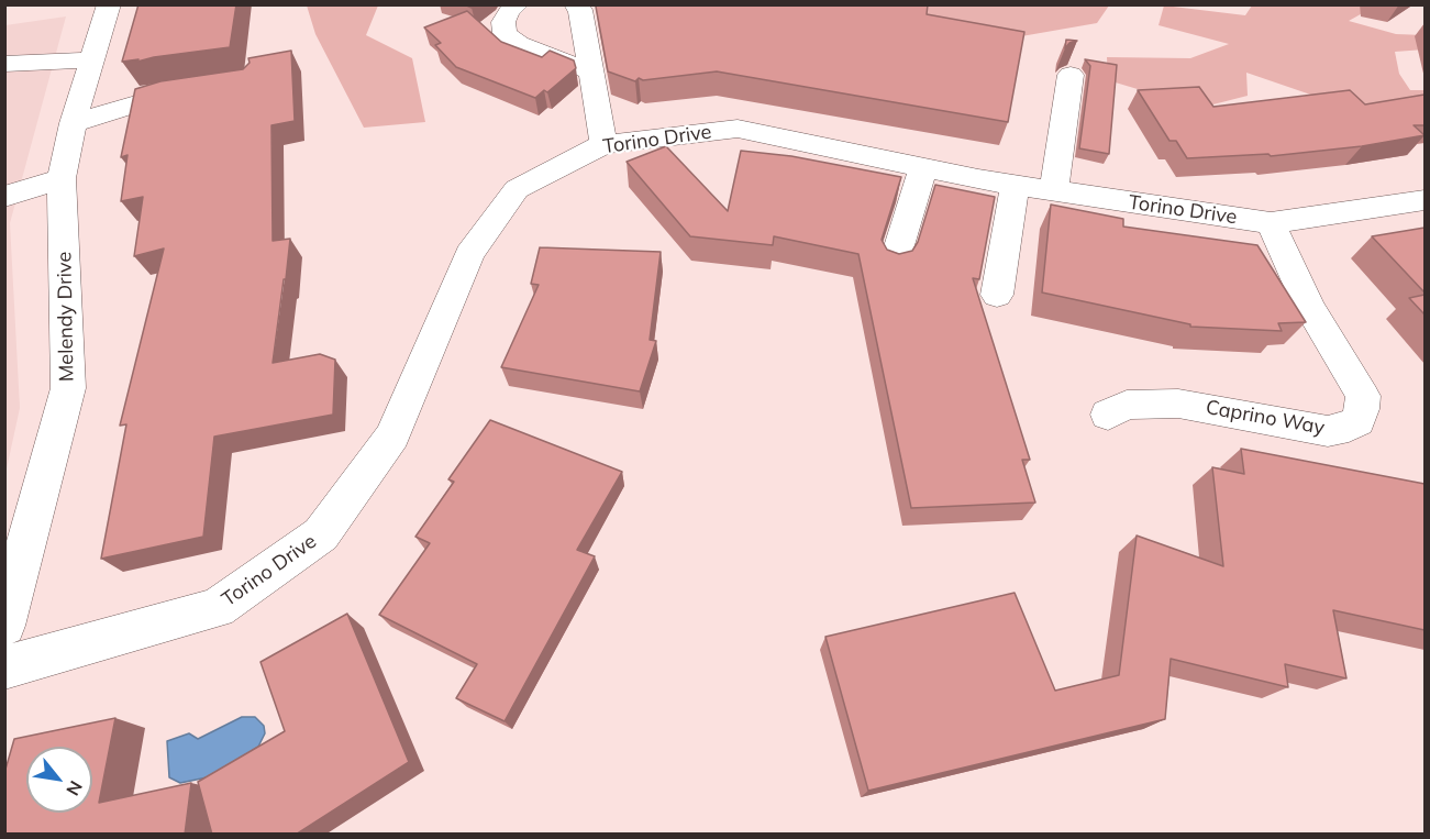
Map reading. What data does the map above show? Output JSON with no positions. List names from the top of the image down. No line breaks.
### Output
{"streets":{"street":["Torino Drive","Melendy Drive","Caprino Way"]},"crossings":[["Torino Drive","Caprino Way"]],"north":"bottom right"}
